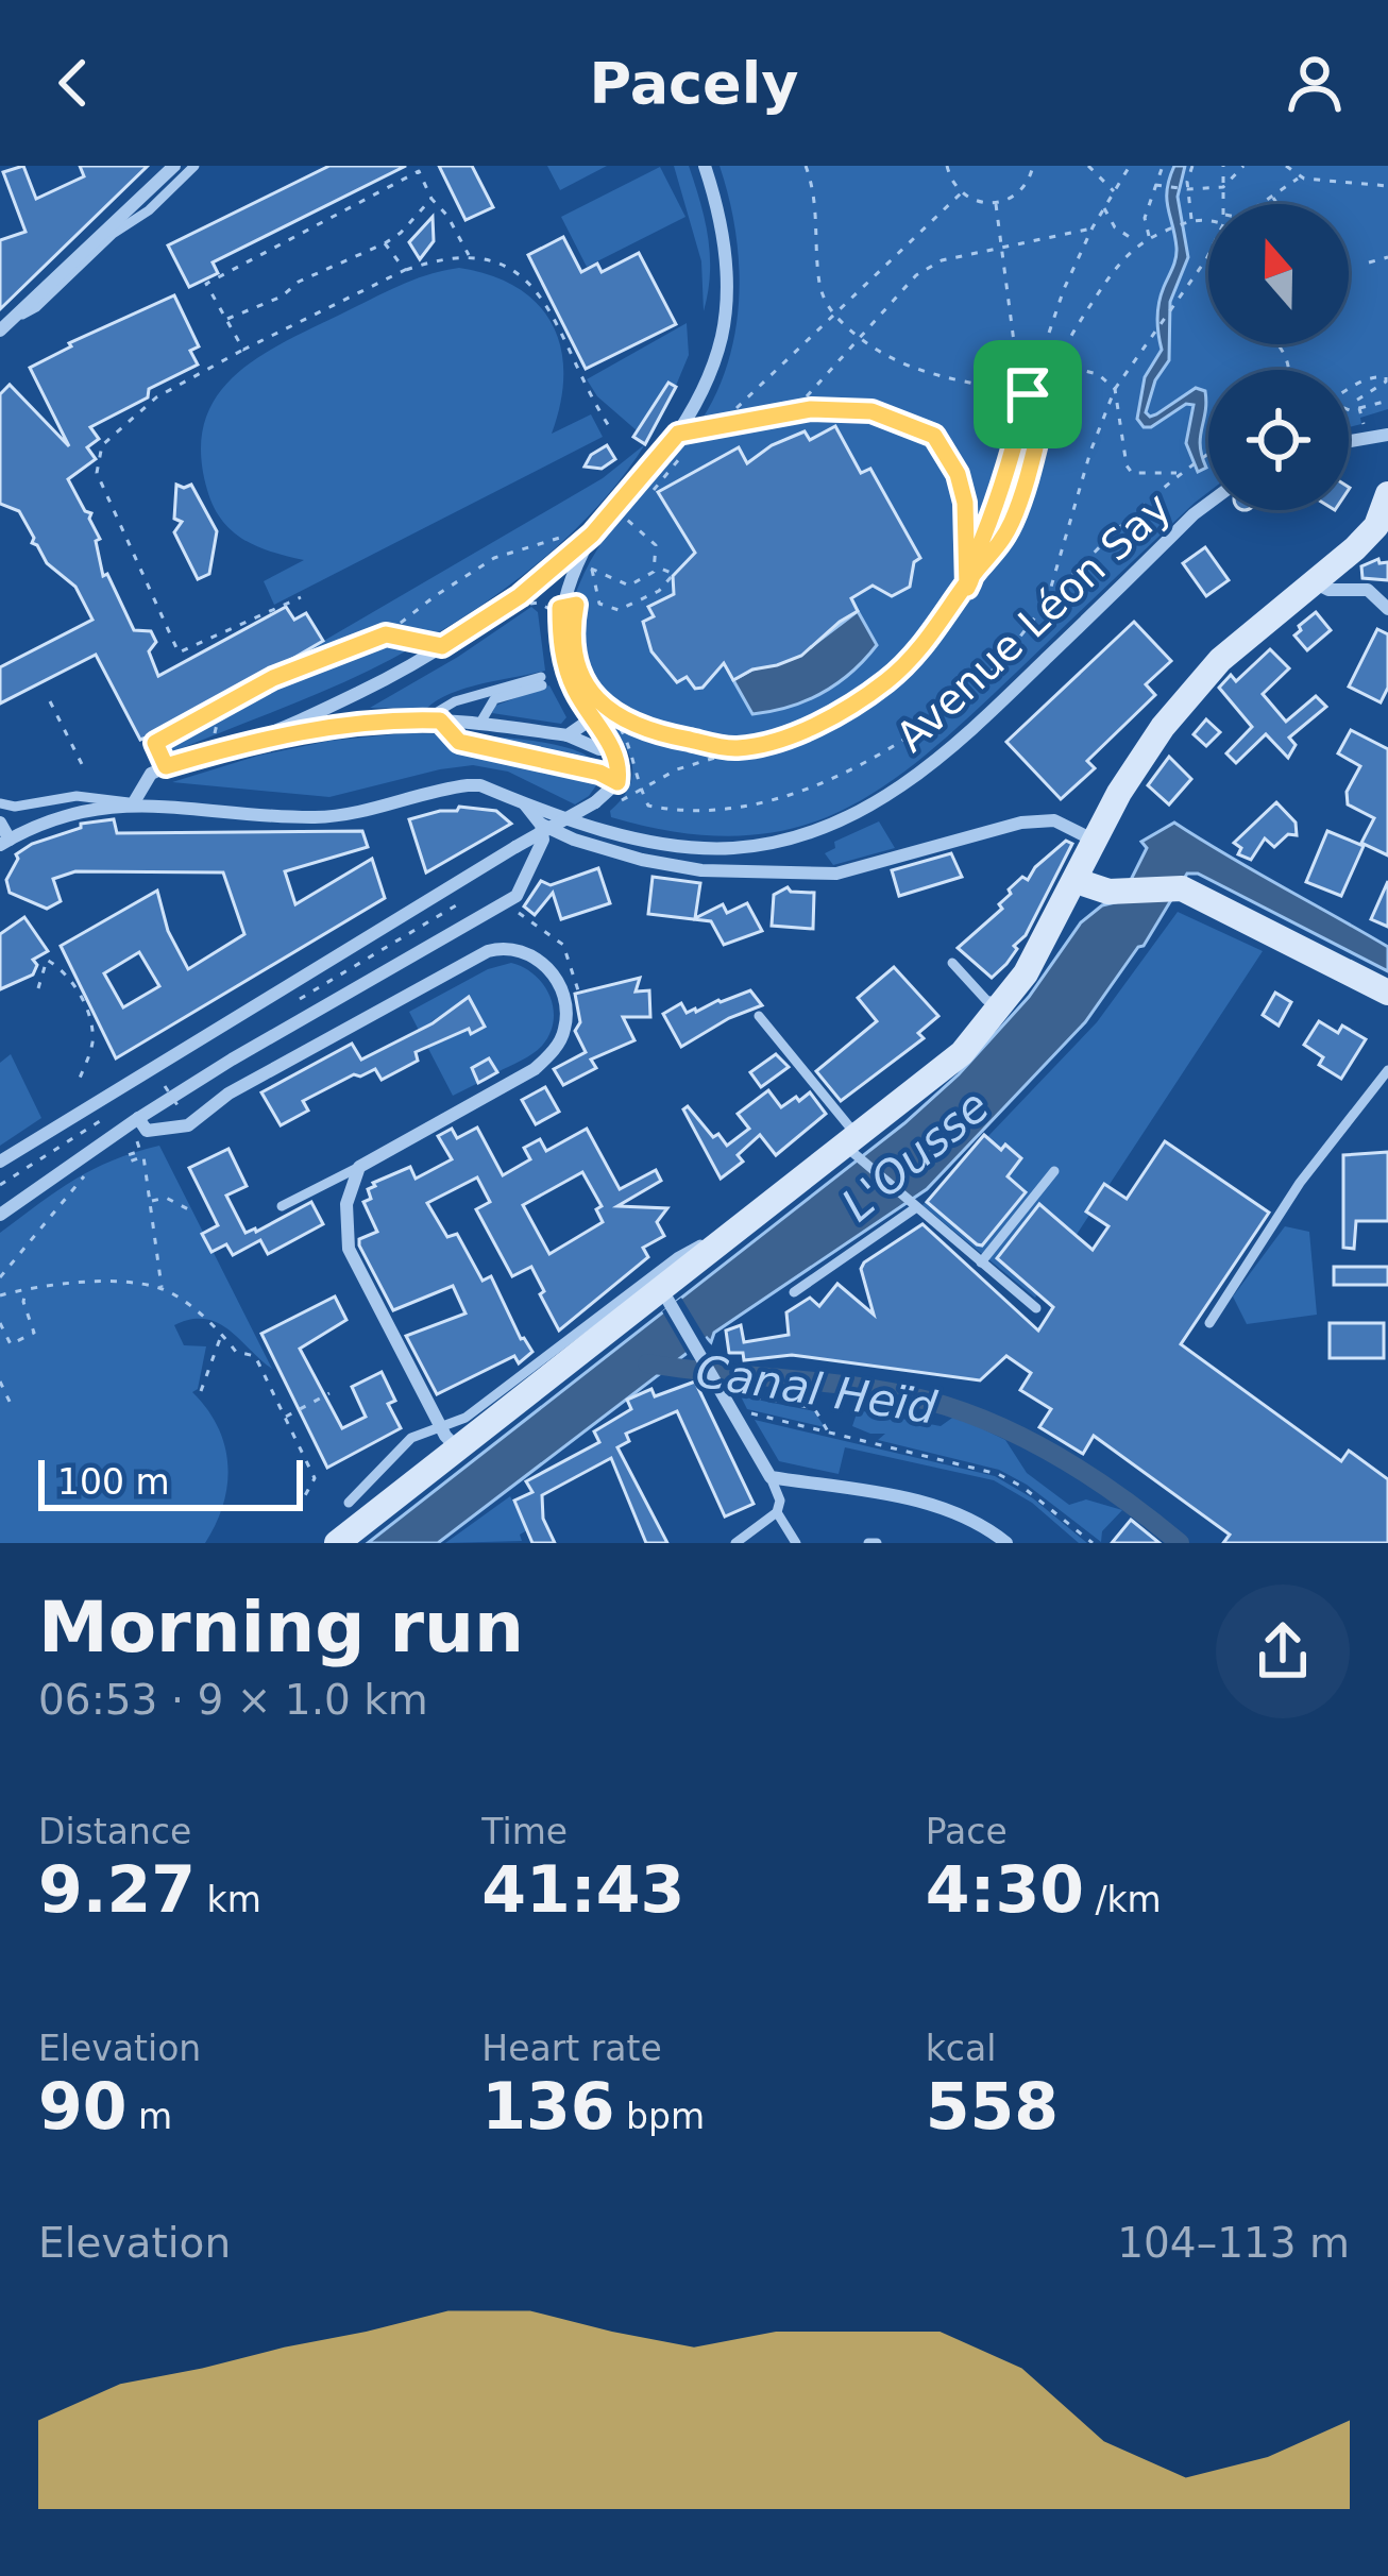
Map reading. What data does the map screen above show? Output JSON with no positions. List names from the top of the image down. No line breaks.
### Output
{"streets":{"street":["Avenue Léon Say"]},"water":["L'Ousse","Canal Heïd"],"scale_bar":"100 m","north":"top","page":{"header":"Pacely","scale":"100 m","heading":["Morning run","06:53 · 9 × 1.0 km"],"stats":[["Distance","9.27 km"],["Time","41:43"],["Pace","4:30 /km"],["Elevation","90 m"],["Heart rate","136 bpm"],["kcal","558"]],"chart":["Elevation","104–113 m"]}}
